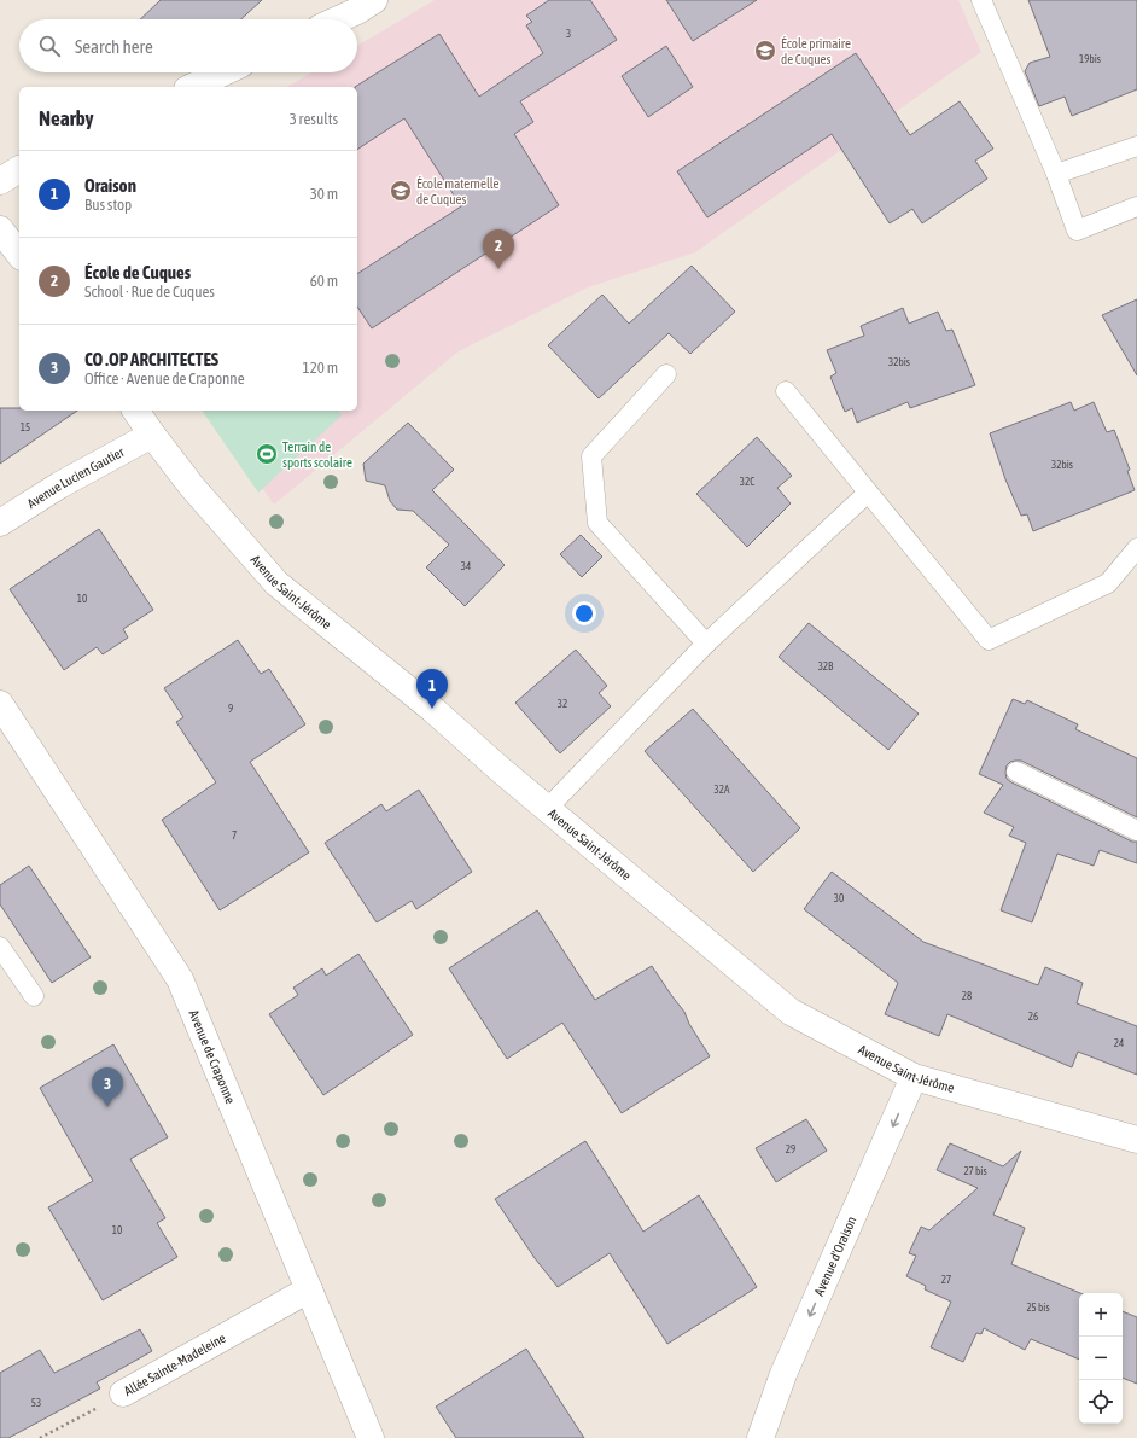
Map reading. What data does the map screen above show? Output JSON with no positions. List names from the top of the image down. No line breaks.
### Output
{"streets":{"street":["Avenue Lucien Gautier","Avenue Saint-Jérôme","Avenue de Craponne","Avenue d'Oraison","Allée Sainte-Madeleine"]},"crossings":[["Avenue Lucien Gautier","Avenue Saint-Jérôme"],["Avenue Saint-Jérôme","Avenue d'Oraison"],["Avenue de Craponne","Allée Sainte-Madeleine"]],"one_way":["Avenue d'Oraison"],"places":{"school or university":["École primaire de Cuques","École maternelle de Cuques"],"sports":["Terrain de sports scolaire"]},"house_numbers":["3","19bis","32bis","15","32bis","32C","34","10","32B","32","9","32A","7","30","28","26","24","29","27 bis","10","27","25 bis","53"],"page":{"search":"Search here","heading":["Nearby","3 results"],"list":[{"mark":"1","name":"Oraison","note":"Bus stop","value":"30 m"},{"mark":"2","name":"École de Cuques","note":"School · Rue de Cuques","value":"60 m"},{"mark":"3","name":"CO .OP ARCHITECTES","note":"Office · Avenue de Craponne","value":"120 m"}],"pins":["2","1","3"],"map_buttons":["+","−"]}}
